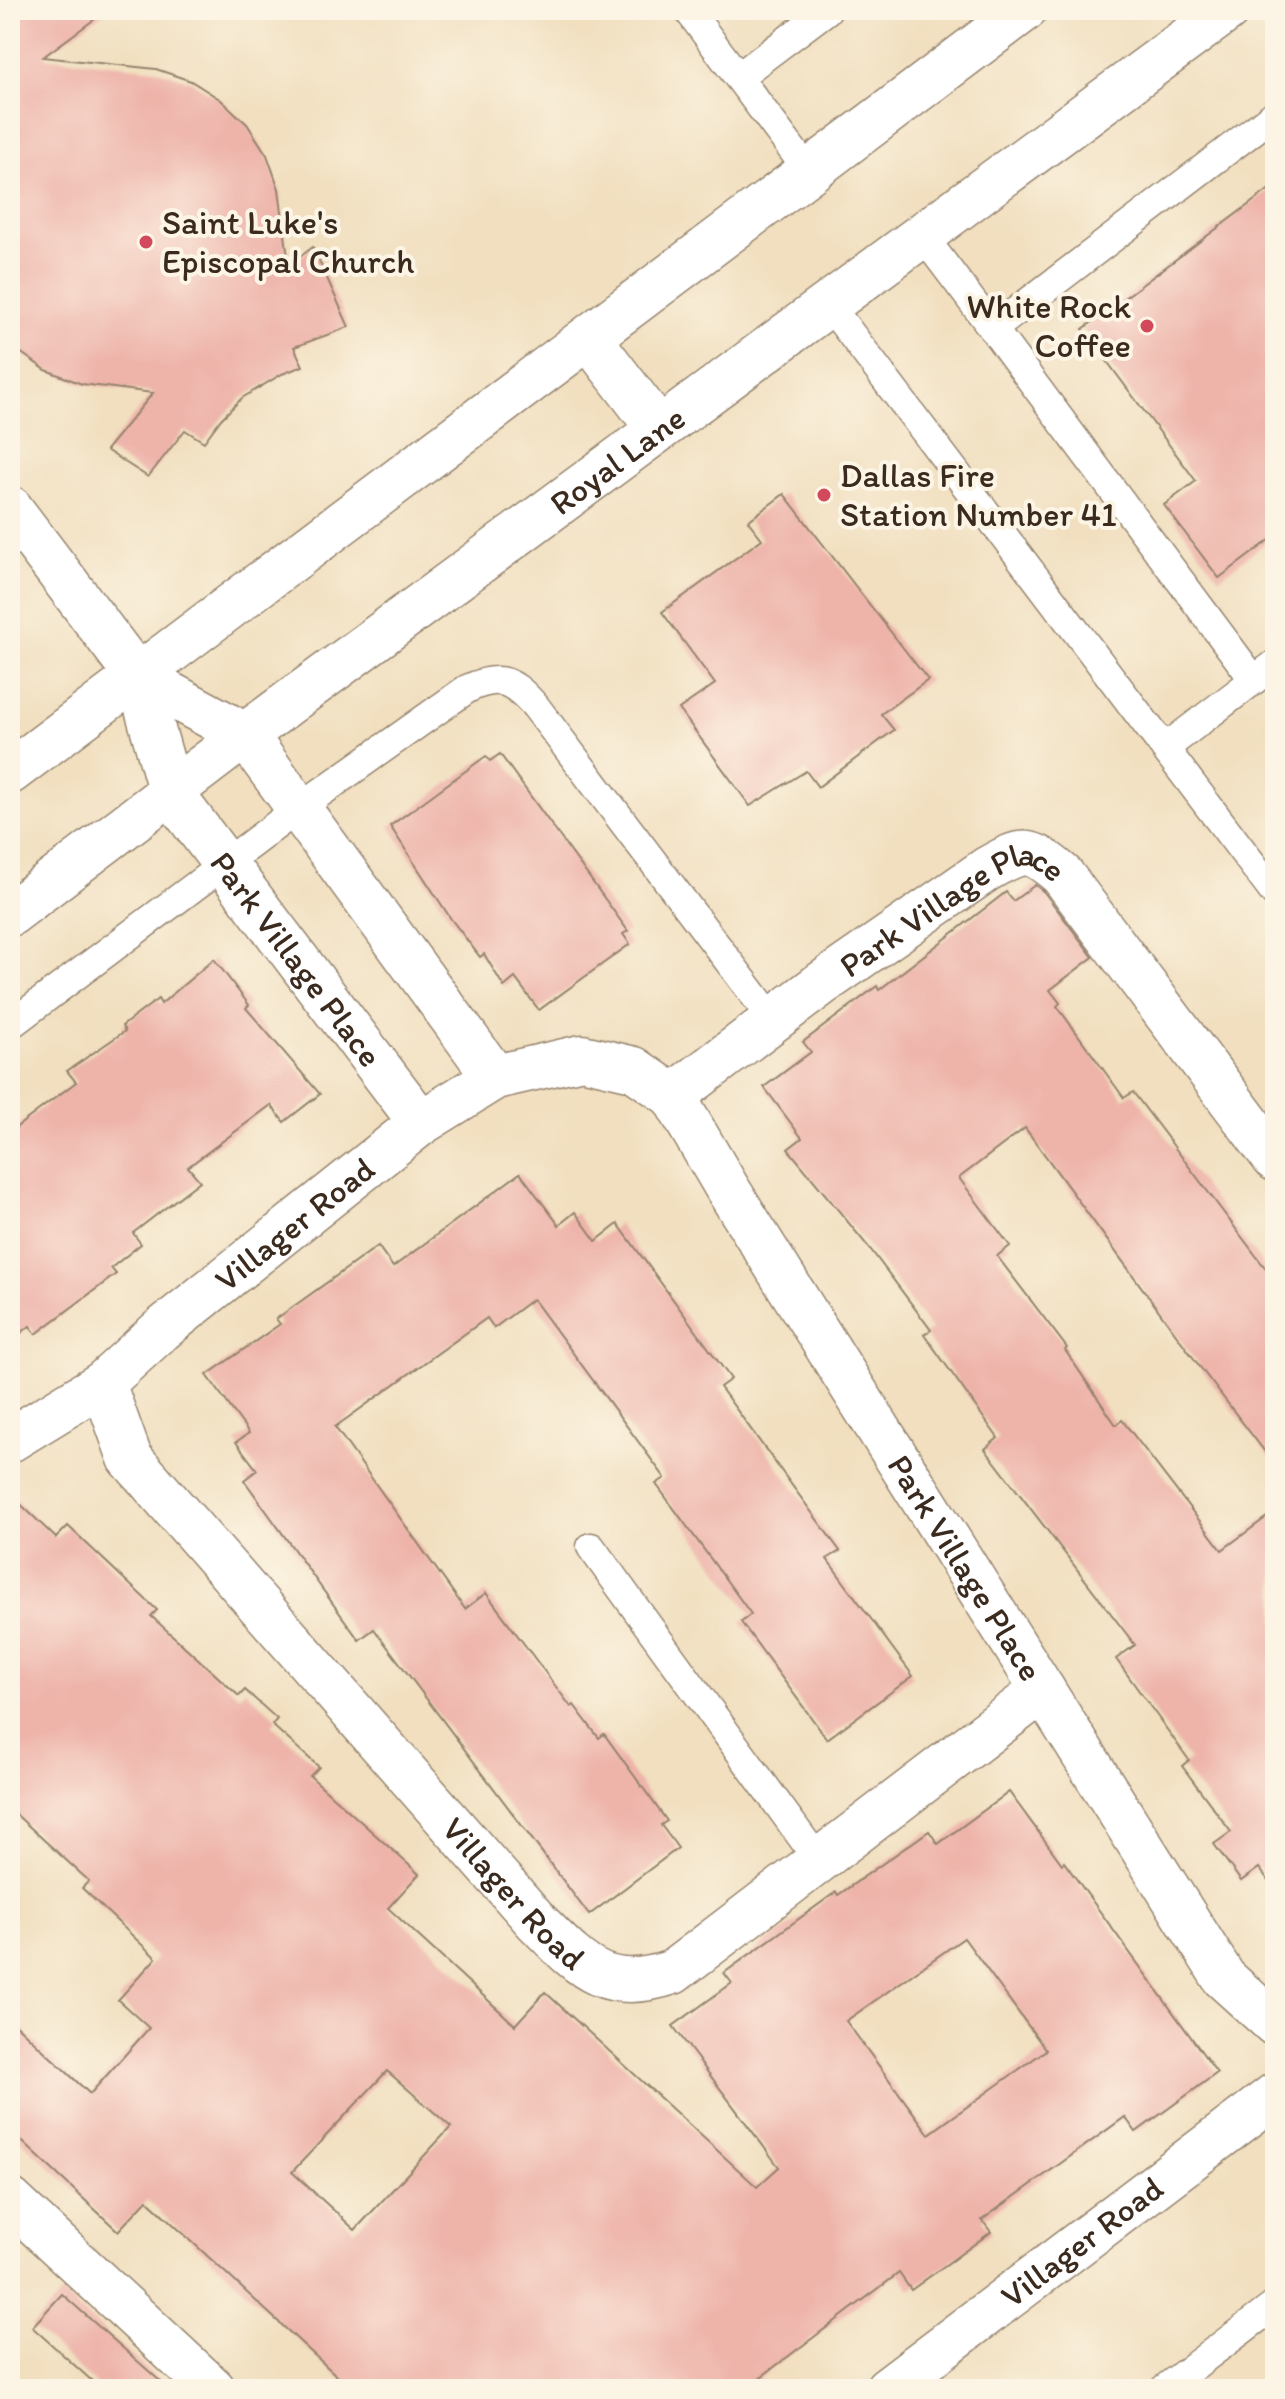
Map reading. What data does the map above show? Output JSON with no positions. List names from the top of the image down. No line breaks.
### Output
{"streets":{"street":["Royal Lane","Park Village Place","Villager Road"]},"crossings":[["Royal Lane","Park Village Place"],["Park Village Place","Villager Road"]],"places":["Saint Luke's Episcopal Church","White Rock Coffee","Dallas Fire Station Number 41"]}
